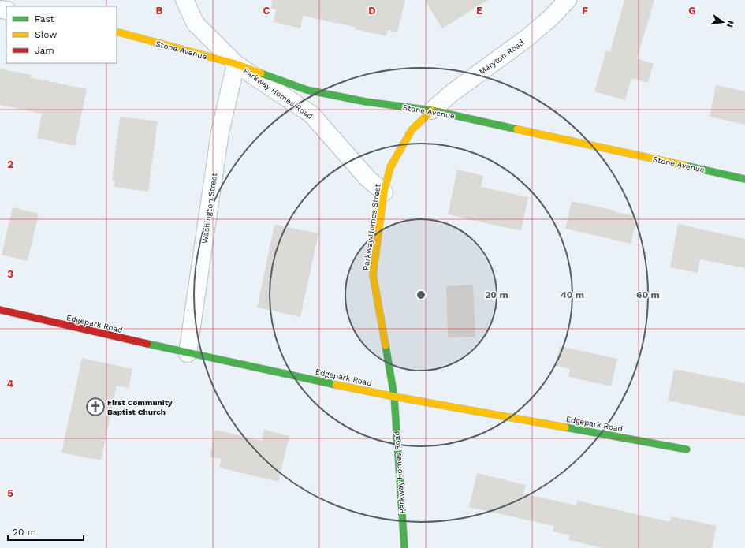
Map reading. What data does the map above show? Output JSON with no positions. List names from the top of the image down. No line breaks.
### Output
{"streets":{"street":["Stone Avenue","Maryton Road","Parkway Homes Road","Washington Street","Parkway Homes Street","Edgepark Road"]},"crossings":[["Stone Avenue","Maryton Road"],["Stone Avenue","Parkway Homes Road"],["Stone Avenue","Washington Street"],["Stone Avenue","Parkway Homes Street"],["Maryton Road","Parkway Homes Street"],["Parkway Homes Road","Washington Street"],["Parkway Homes Road","Parkway Homes Street"],["Parkway Homes Road","Edgepark Road"],["Washington Street","Edgepark Road"],["Parkway Homes Street","Edgepark Road"]],"places":{"church":["First Community Baptist Church"]},"legend":["Fast","Slow","Jam"],"scale_bar":"20 m","north":"right","grid":{"columns":["B","C","D","E","F","G"],"rows":["2","3","4","5"]},"rings":["20 m","40 m","60 m"]}
